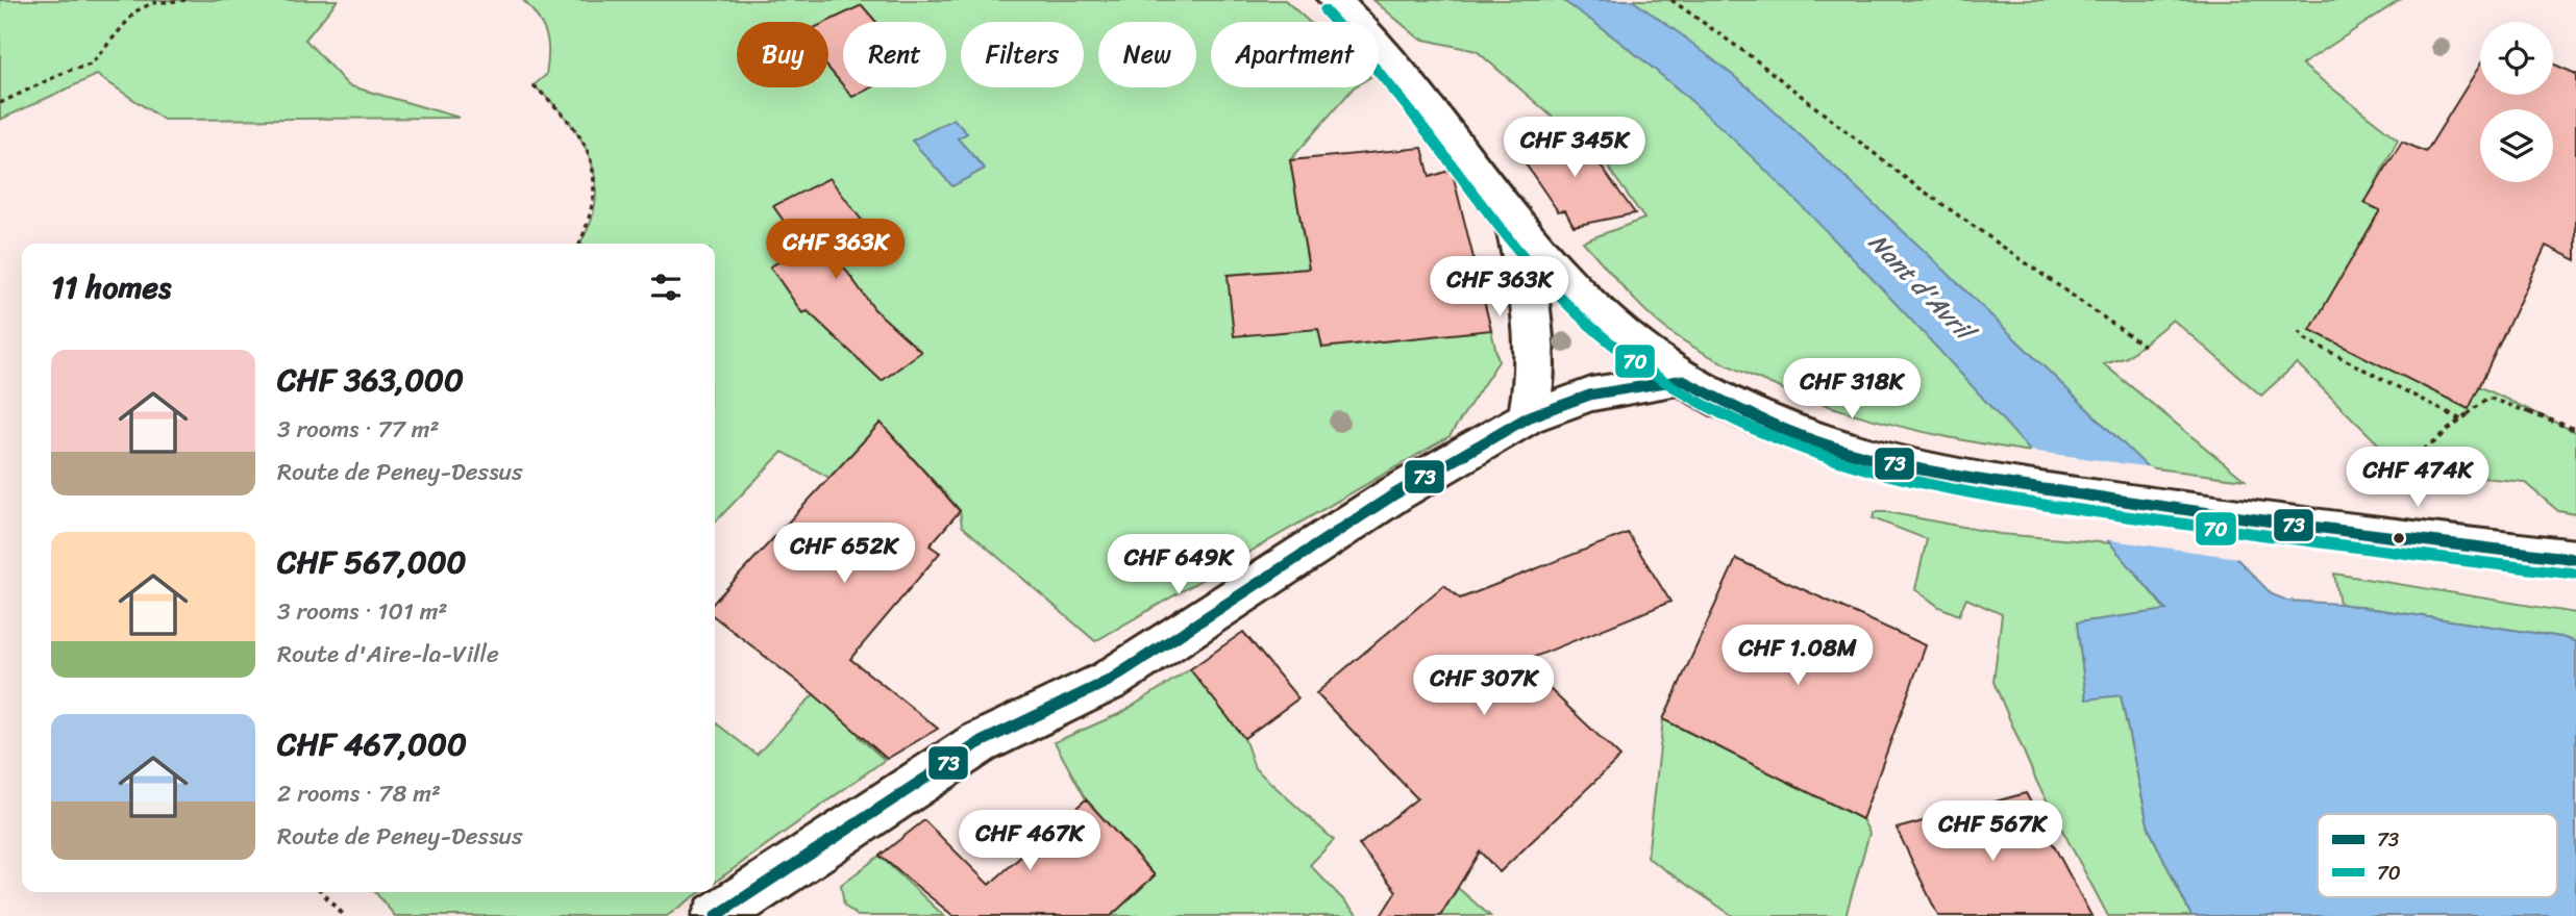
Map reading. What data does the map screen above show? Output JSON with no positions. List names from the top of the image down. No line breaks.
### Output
{"water":["Nant d'Avril"],"lines":["transit line 70","transit line 73"],"legend":["73","70"],"page":{"chip":["Buy","Rent","Filters","New","Apartment"],"price":["CHF 345K","CHF 363K","CHF 363K","CHF 318K","CHF 474K","CHF 652K","CHF 649K","CHF 1.08M","CHF 307K","CHF 567K","CHF 467K"],"heading":"11 homes","list":[{"name":"CHF 363,000","note":"3 rooms · 77 m² · Route de Peney-Dessus"},{"name":"CHF 567,000","note":"3 rooms · 101 m² · Route d'Aire-la-Ville"},{"name":"CHF 467,000","note":"2 rooms · 78 m² · Route de Peney-Dessus"}]}}
